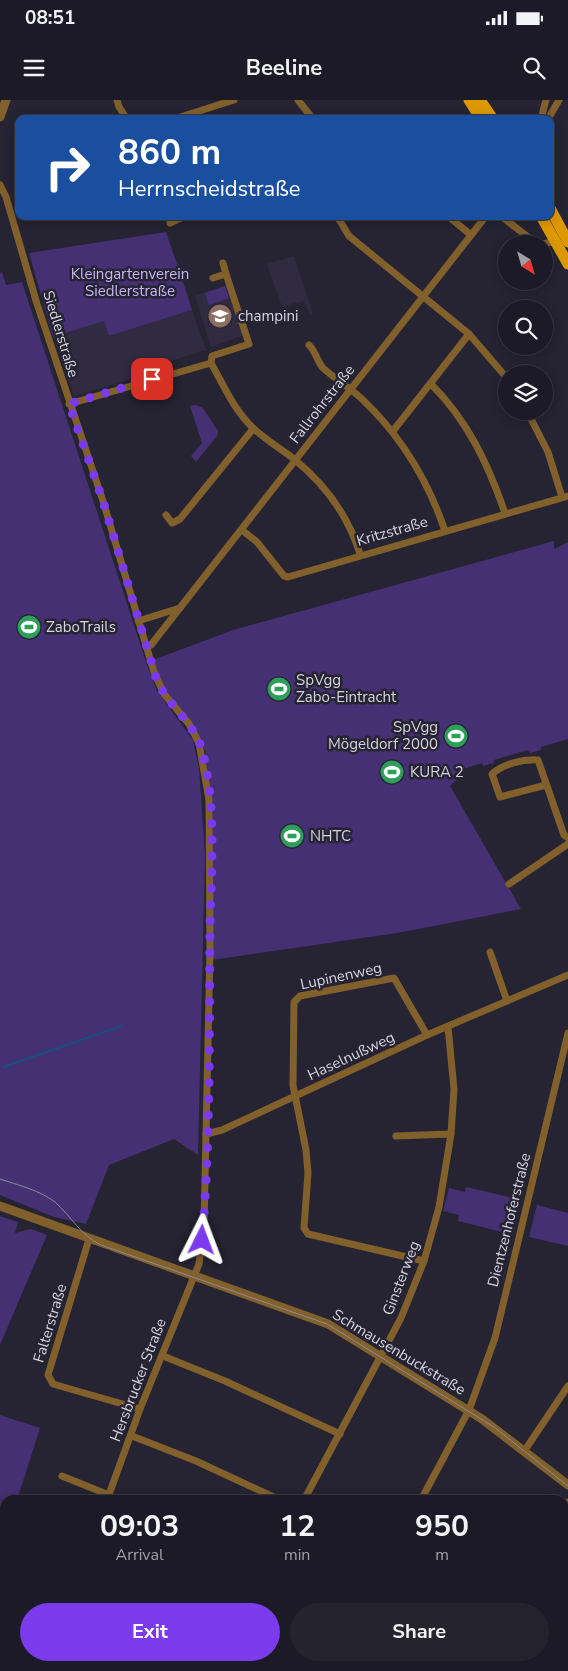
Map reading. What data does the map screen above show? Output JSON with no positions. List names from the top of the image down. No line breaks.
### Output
{"streets":{"street":["Siedlerstraße","Fallrohrstraße","Kritzstraße","Lupinenweg","Haselnußweg","Dientzenhoferstraße","Ginsterweg","Falterstraße","Schmausenbuckstraße","Hersbrucker Straße"]},"crossings":[["Siedlerstraße","Fallrohrstraße"],["Siedlerstraße","Haselnußweg"],["Siedlerstraße","Schmausenbuckstraße"],["Siedlerstraße","Hersbrucker Straße"],["Fallrohrstraße","Kritzstraße"],["Lupinenweg","Haselnußweg"],["Haselnußweg","Ginsterweg"],["Dientzenhoferstraße","Schmausenbuckstraße"],["Ginsterweg","Schmausenbuckstraße"],["Falterstraße","Schmausenbuckstraße"],["Falterstraße","Hersbrucker Straße"],["Schmausenbuckstraße","Hersbrucker Straße"]],"parks":["Kleingartenverein Siedlerstraße"],"places":{"school or university":["champini"],"sports":["ZaboTrails","SpVgg Zabo-Eintracht","SpVgg Mögeldorf 2000","KURA 2","NHTC"]},"north":"bottom right","page":{"status":"08:51","header":"Beeline","turn":["860 m","Herrnscheidstraße"],"eta":["09:03","Arrival","12","min","950","m"],"buttons":["Exit","Share"]}}
